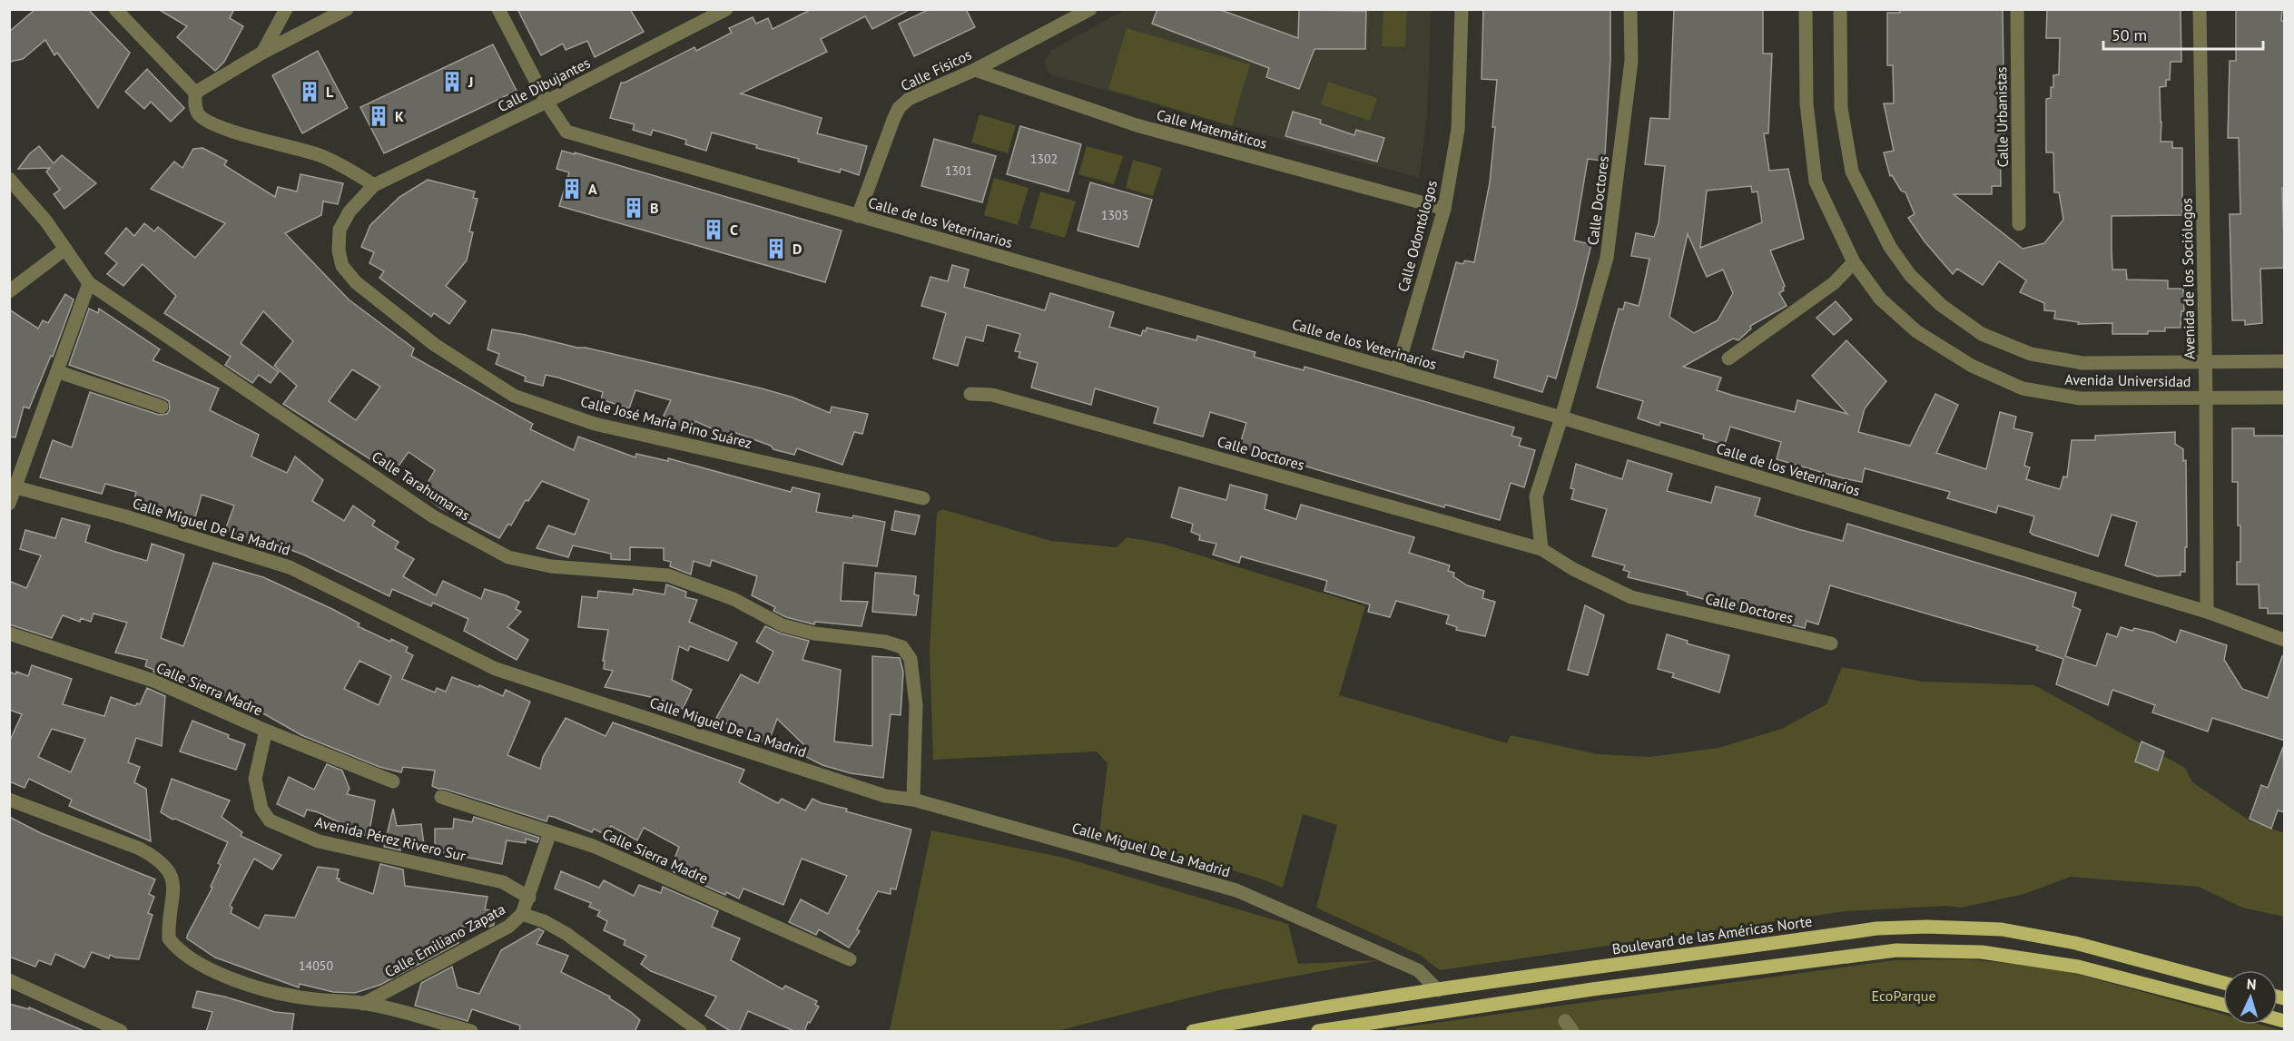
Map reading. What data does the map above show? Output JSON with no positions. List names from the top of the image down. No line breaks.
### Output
{"streets":{"main road":["Boulevard de las Américas Norte"],"street":["Calle Físicos","Calle Dibujantes","Calle Urbanistas","Calle Matemáticos","Calle Doctores","Calle de los Veterinarios","Calle Odontólogos","Avenida de los Sociólogos","Avenida Universidad","Calle José María Pino Suárez","Calle Tarahumaras","Calle Miguel De La Madrid","Calle Sierra Madre","Avenida Pérez Rivero Sur","Calle Emiliano Zapata"]},"crossings":[["Calle Físicos","Calle Matemáticos"],["Calle Físicos","Calle de los Veterinarios"],["Calle Dibujantes","Calle de los Veterinarios"],["Calle Dibujantes","Calle José María Pino Suárez"],["Calle Matemáticos","Calle Odontólogos"],["Calle Doctores","Calle de los Veterinarios"],["Calle de los Veterinarios","Calle Odontólogos"],["Calle de los Veterinarios","Avenida de los Sociólogos"],["Avenida de los Sociólogos","Avenida Universidad"],["Calle Tarahumaras","Calle Miguel De La Madrid"],["Calle Miguel De La Madrid","Boulevard de las Américas Norte"],["Calle Sierra Madre","Avenida Pérez Rivero Sur"],["Calle Sierra Madre","Calle Emiliano Zapata"],["Avenida Pérez Rivero Sur","Calle Emiliano Zapata"]],"parks":["EcoParque"],"places":{"building":["J","L","K","A","B","C","D"]},"house_numbers":["1302","1301","1303","14050"],"scale_bar":"50 m","north":"top"}
